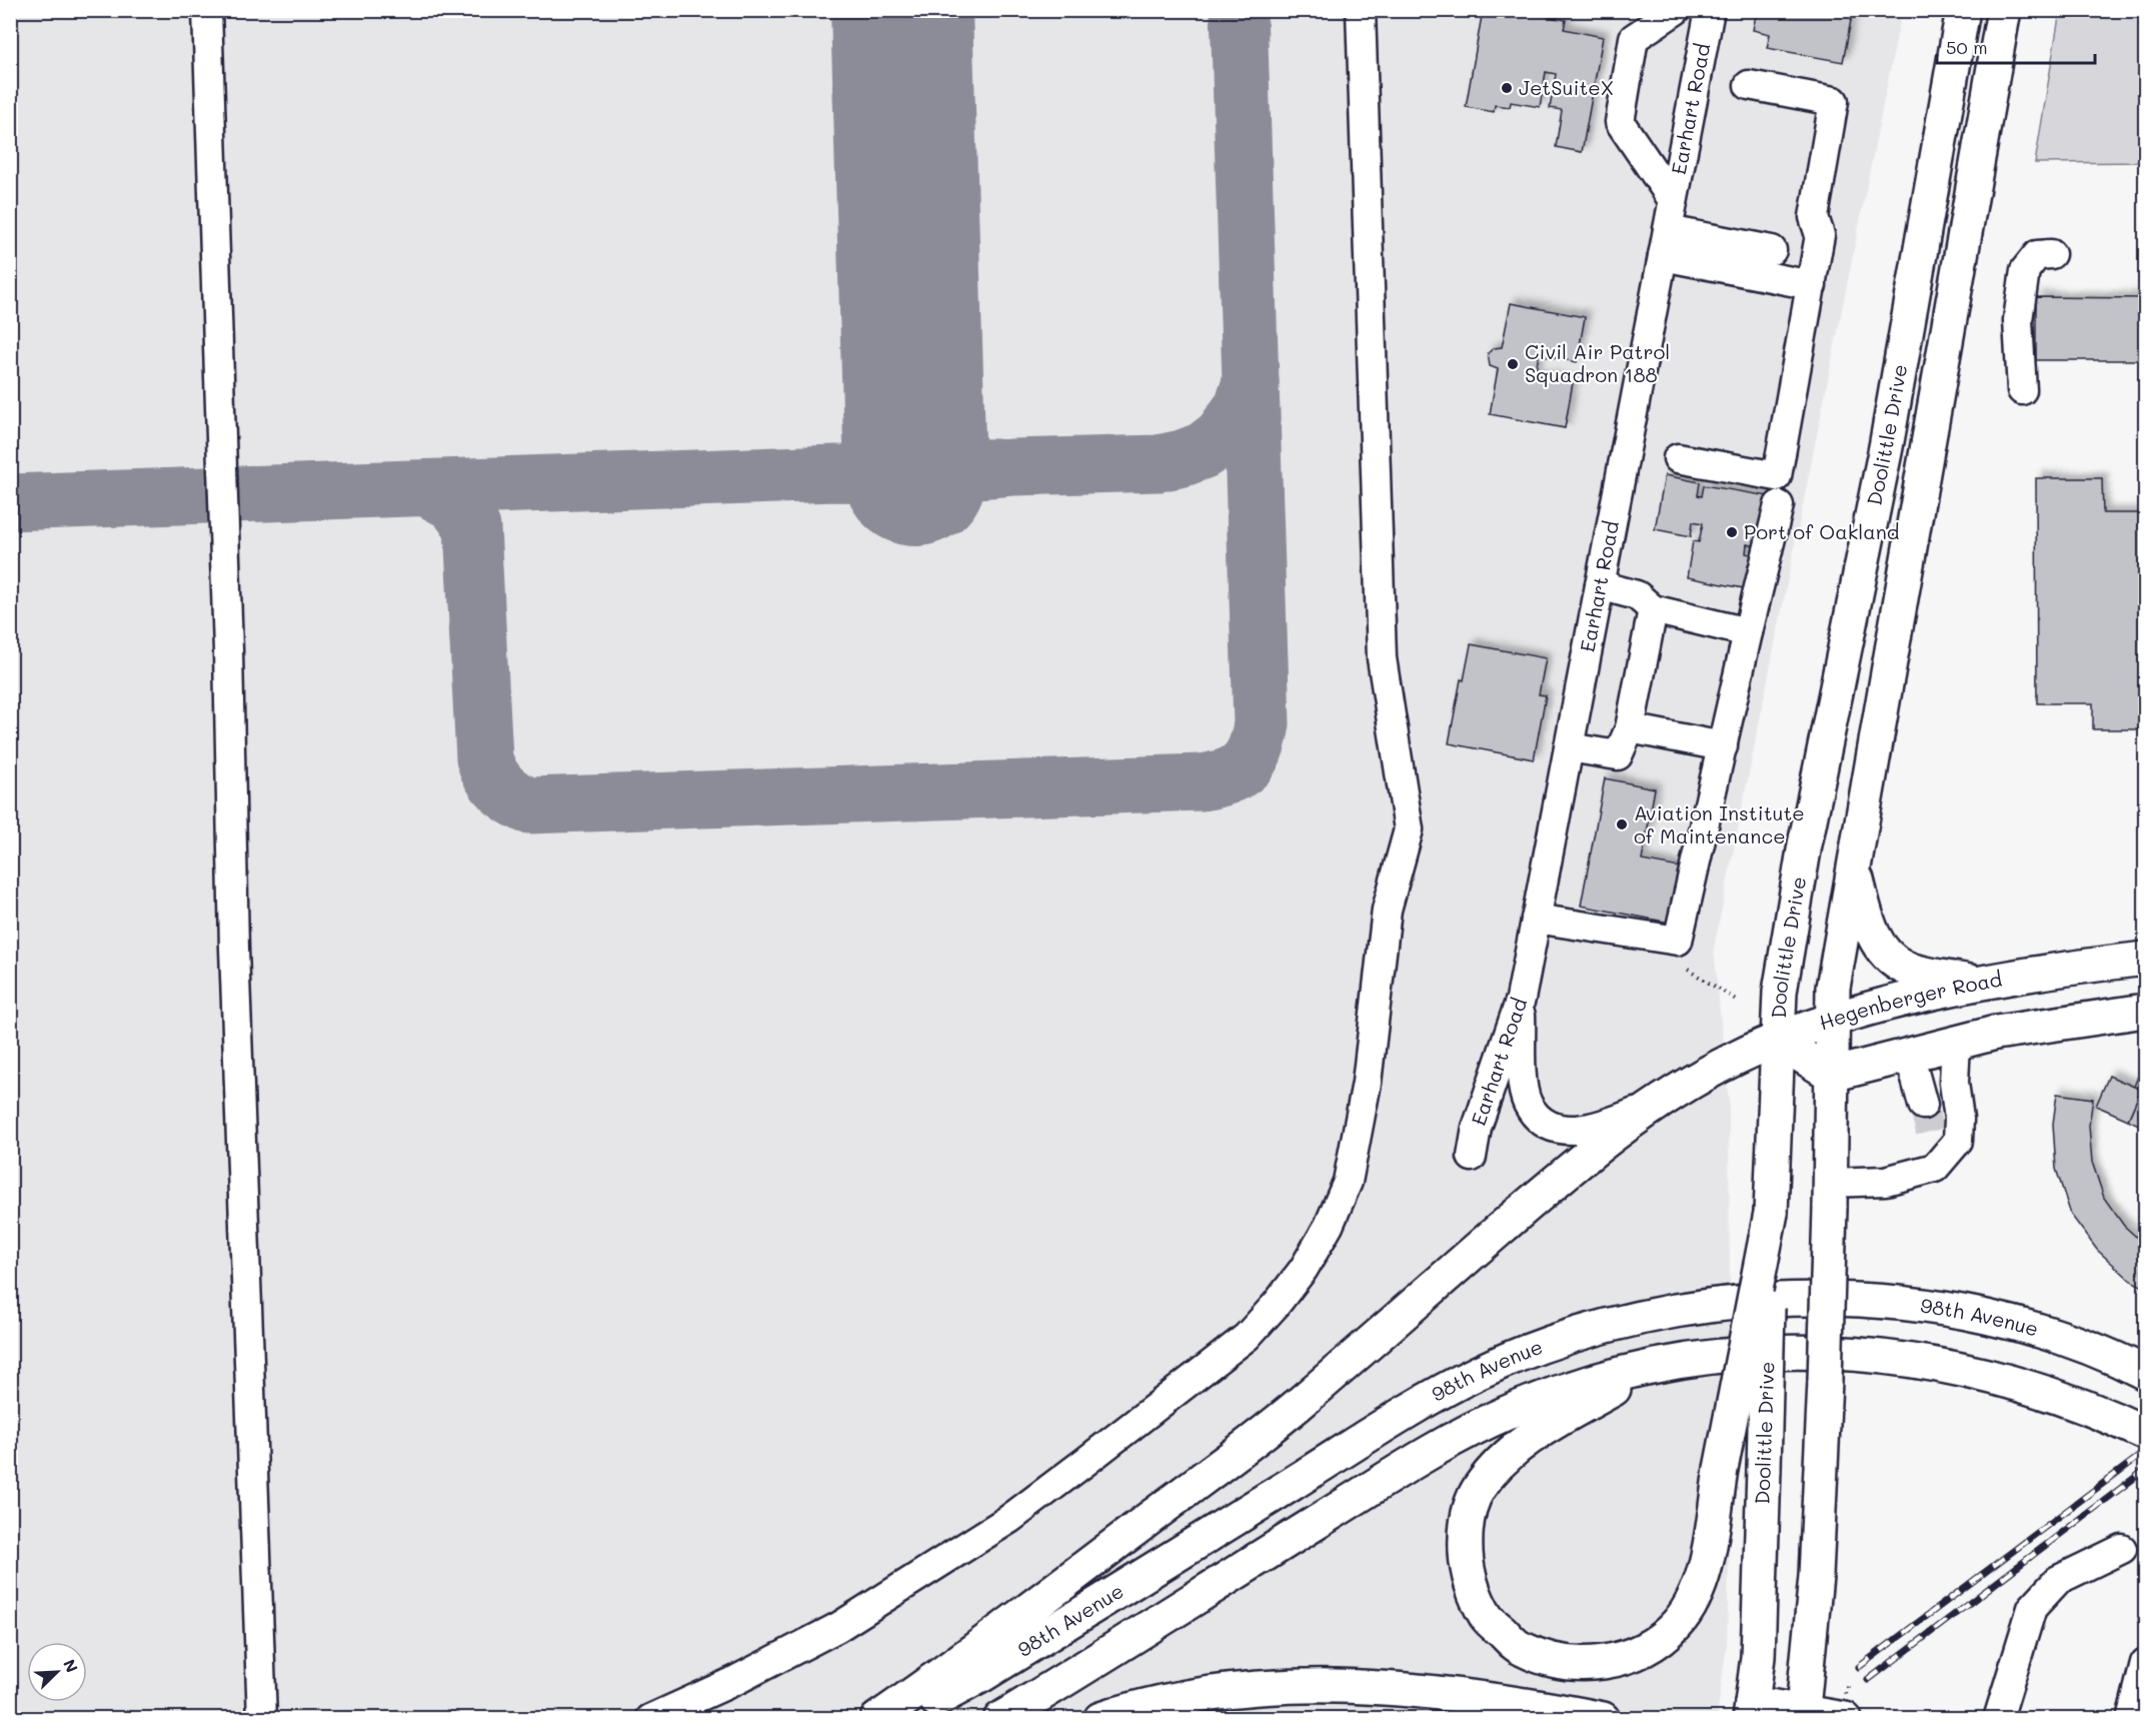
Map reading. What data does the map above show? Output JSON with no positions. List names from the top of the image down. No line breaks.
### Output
{"streets":{"main road":["Doolittle Drive","Hegenberger Road","98th Avenue"],"street":["Earhart Road"]},"crossings":[["Doolittle Drive","Hegenberger Road"]],"places":["JetSuiteX","Civil Air Patrol Squadron 188","Port of Oakland","Aviation Institute of Maintenance"],"scale_bar":"50 m","north":"top right"}
